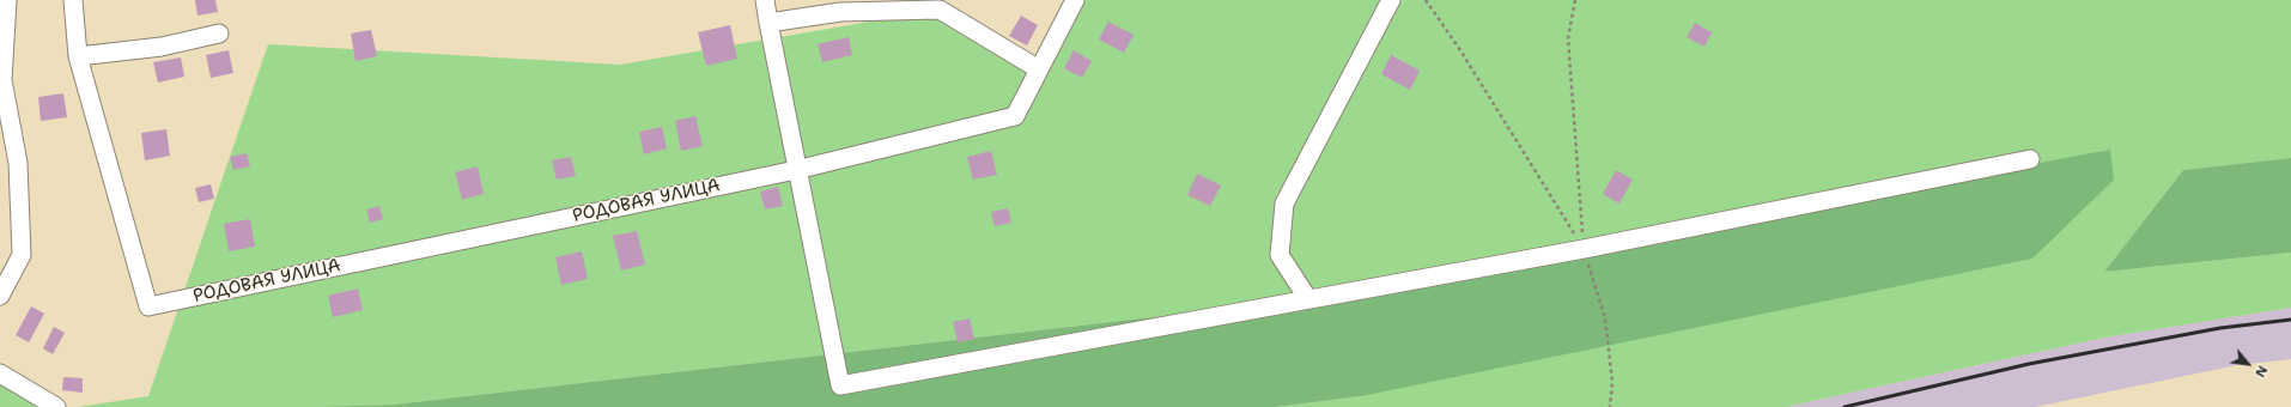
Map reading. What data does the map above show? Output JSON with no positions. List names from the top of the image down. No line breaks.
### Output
{"streets":{"street":["РОДОВАЯ УЛИЦА"]},"north":"bottom right"}
